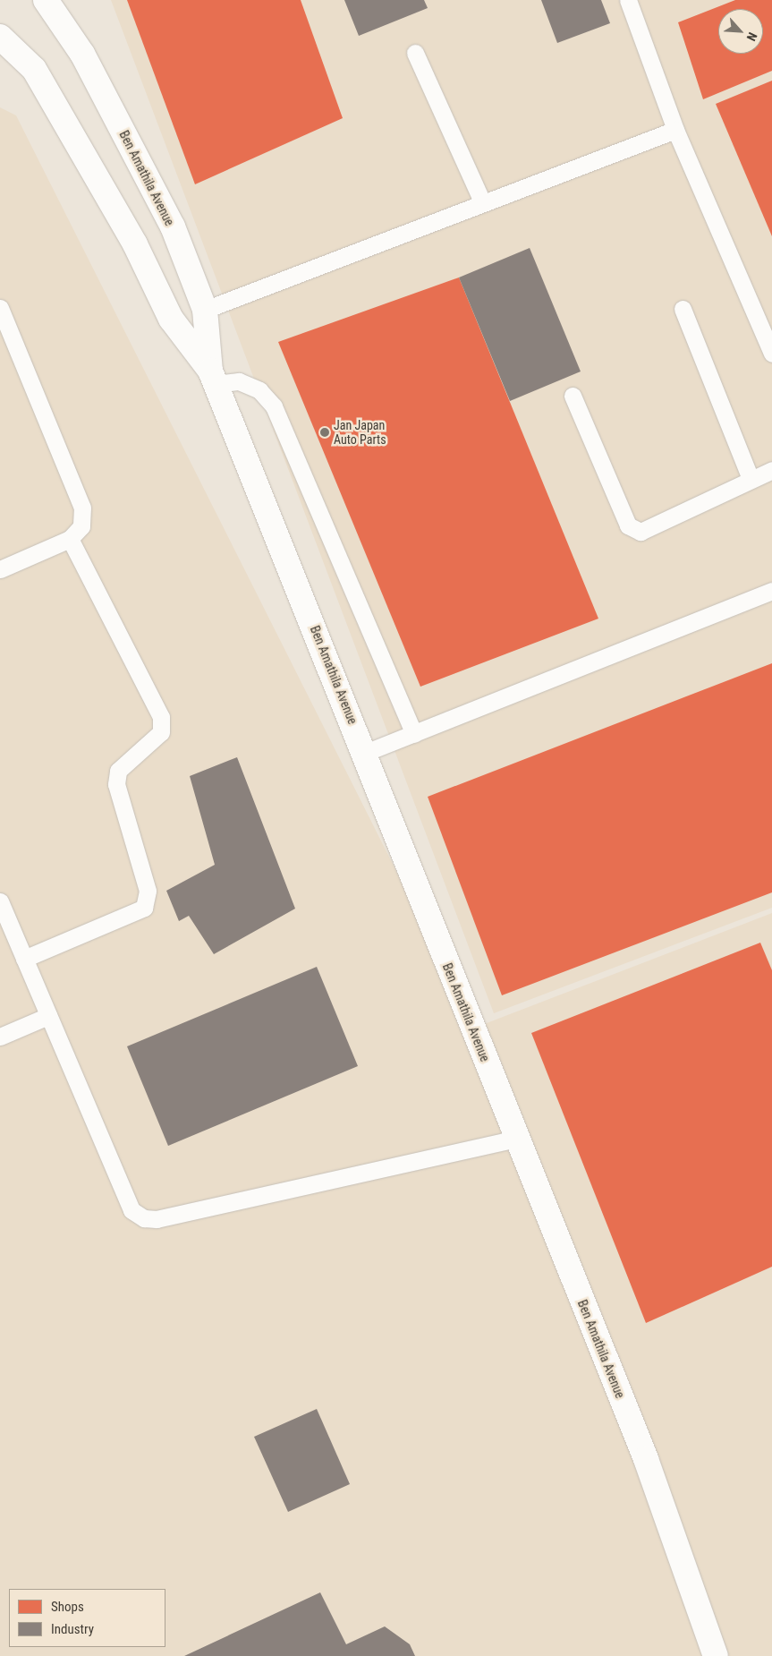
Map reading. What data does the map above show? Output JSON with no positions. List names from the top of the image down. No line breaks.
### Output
{"streets":{"street":["Ben Amathila Avenue"]},"places":["Jan Japan Auto Parts"],"legend":["Shops","Industry"],"north":"bottom right"}
